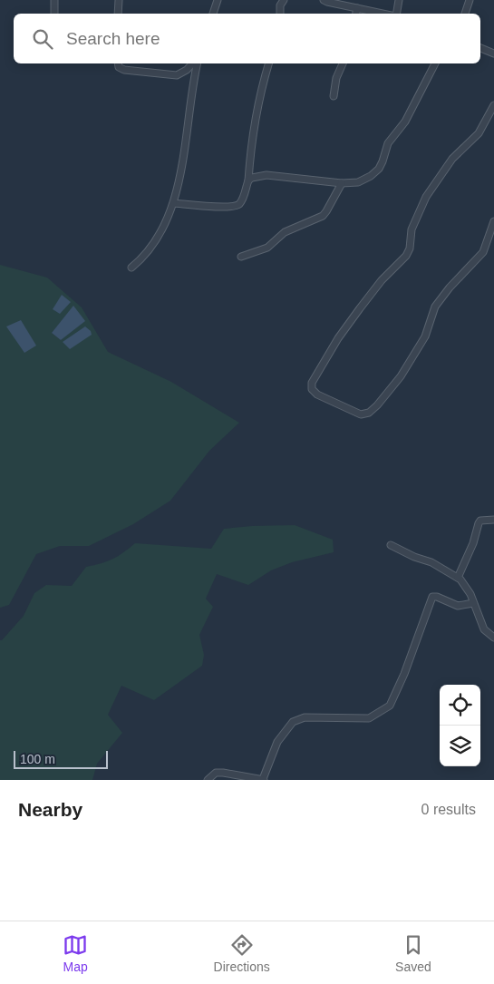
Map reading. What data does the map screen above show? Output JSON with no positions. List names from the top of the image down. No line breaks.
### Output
{"scale_bar":"100 m","page":{"search":"Search here","scale":"100 m","heading":["Nearby","0 results"],"nav":["Map","Directions","Saved"]}}
